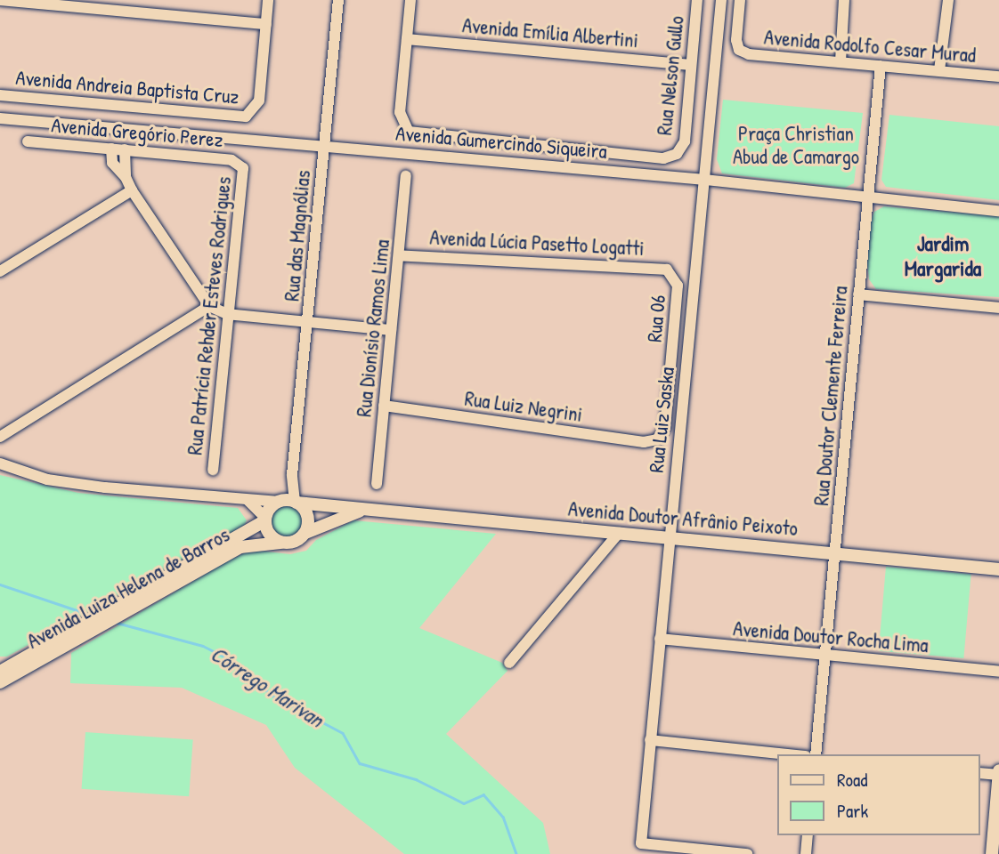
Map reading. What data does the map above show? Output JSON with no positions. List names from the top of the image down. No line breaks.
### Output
{"streets":{"street":["Avenida Emília Albertini","Avenida Rodolfo Cesar Murad","Rua Nelson Gullo","Avenida Andreia Baptista Cruz","Avenida Gregório Perez","Avenida Gumercindo Siqueira","Rua das Magnólias","Avenida Lúcia Pasetto Logatti","Rua Patrícia Rehder Esteves Rodrigues","Rua 06","Rua Dionísio Ramos Lima","Rua Doutor Clemente Ferreira","Rua Luiz Negrini","Rua Luiz Saska","Avenida Doutor Afrânio Peixoto","Avenida Luiza Helena de Barros","Avenida Doutor Rocha Lima"]},"crossings":[["Avenida Emília Albertini","Rua Nelson Gullo"],["Avenida Rodolfo Cesar Murad","Rua Doutor Clemente Ferreira"],["Avenida Gregório Perez","Rua Patrícia Rehder Esteves Rodrigues"],["Avenida Gumercindo Siqueira","Rua das Magnólias"],["Avenida Gumercindo Siqueira","Rua Doutor Clemente Ferreira"],["Avenida Gumercindo Siqueira","Rua Luiz Saska"],["Rua das Magnólias","Avenida Doutor Afrânio Peixoto"],["Rua das Magnólias","Avenida Luiza Helena de Barros"],["Avenida Lúcia Pasetto Logatti","Rua 06"],["Avenida Lúcia Pasetto Logatti","Rua Dionísio Ramos Lima"],["Rua 06","Rua Luiz Negrini"],["Rua Dionísio Ramos Lima","Rua Luiz Negrini"],["Rua Doutor Clemente Ferreira","Avenida Doutor Afrânio Peixoto"],["Rua Doutor Clemente Ferreira","Avenida Doutor Rocha Lima"],["Rua Luiz Saska","Avenida Doutor Afrânio Peixoto"],["Rua Luiz Saska","Avenida Doutor Rocha Lima"],["Avenida Doutor Afrânio Peixoto","Avenida Luiza Helena de Barros"]],"districts":["Jardim Margarida"],"water":["Córrego Marivan"],"parks":["Praça Christian Abud de Camargo"],"legend":["Road","Park"]}
